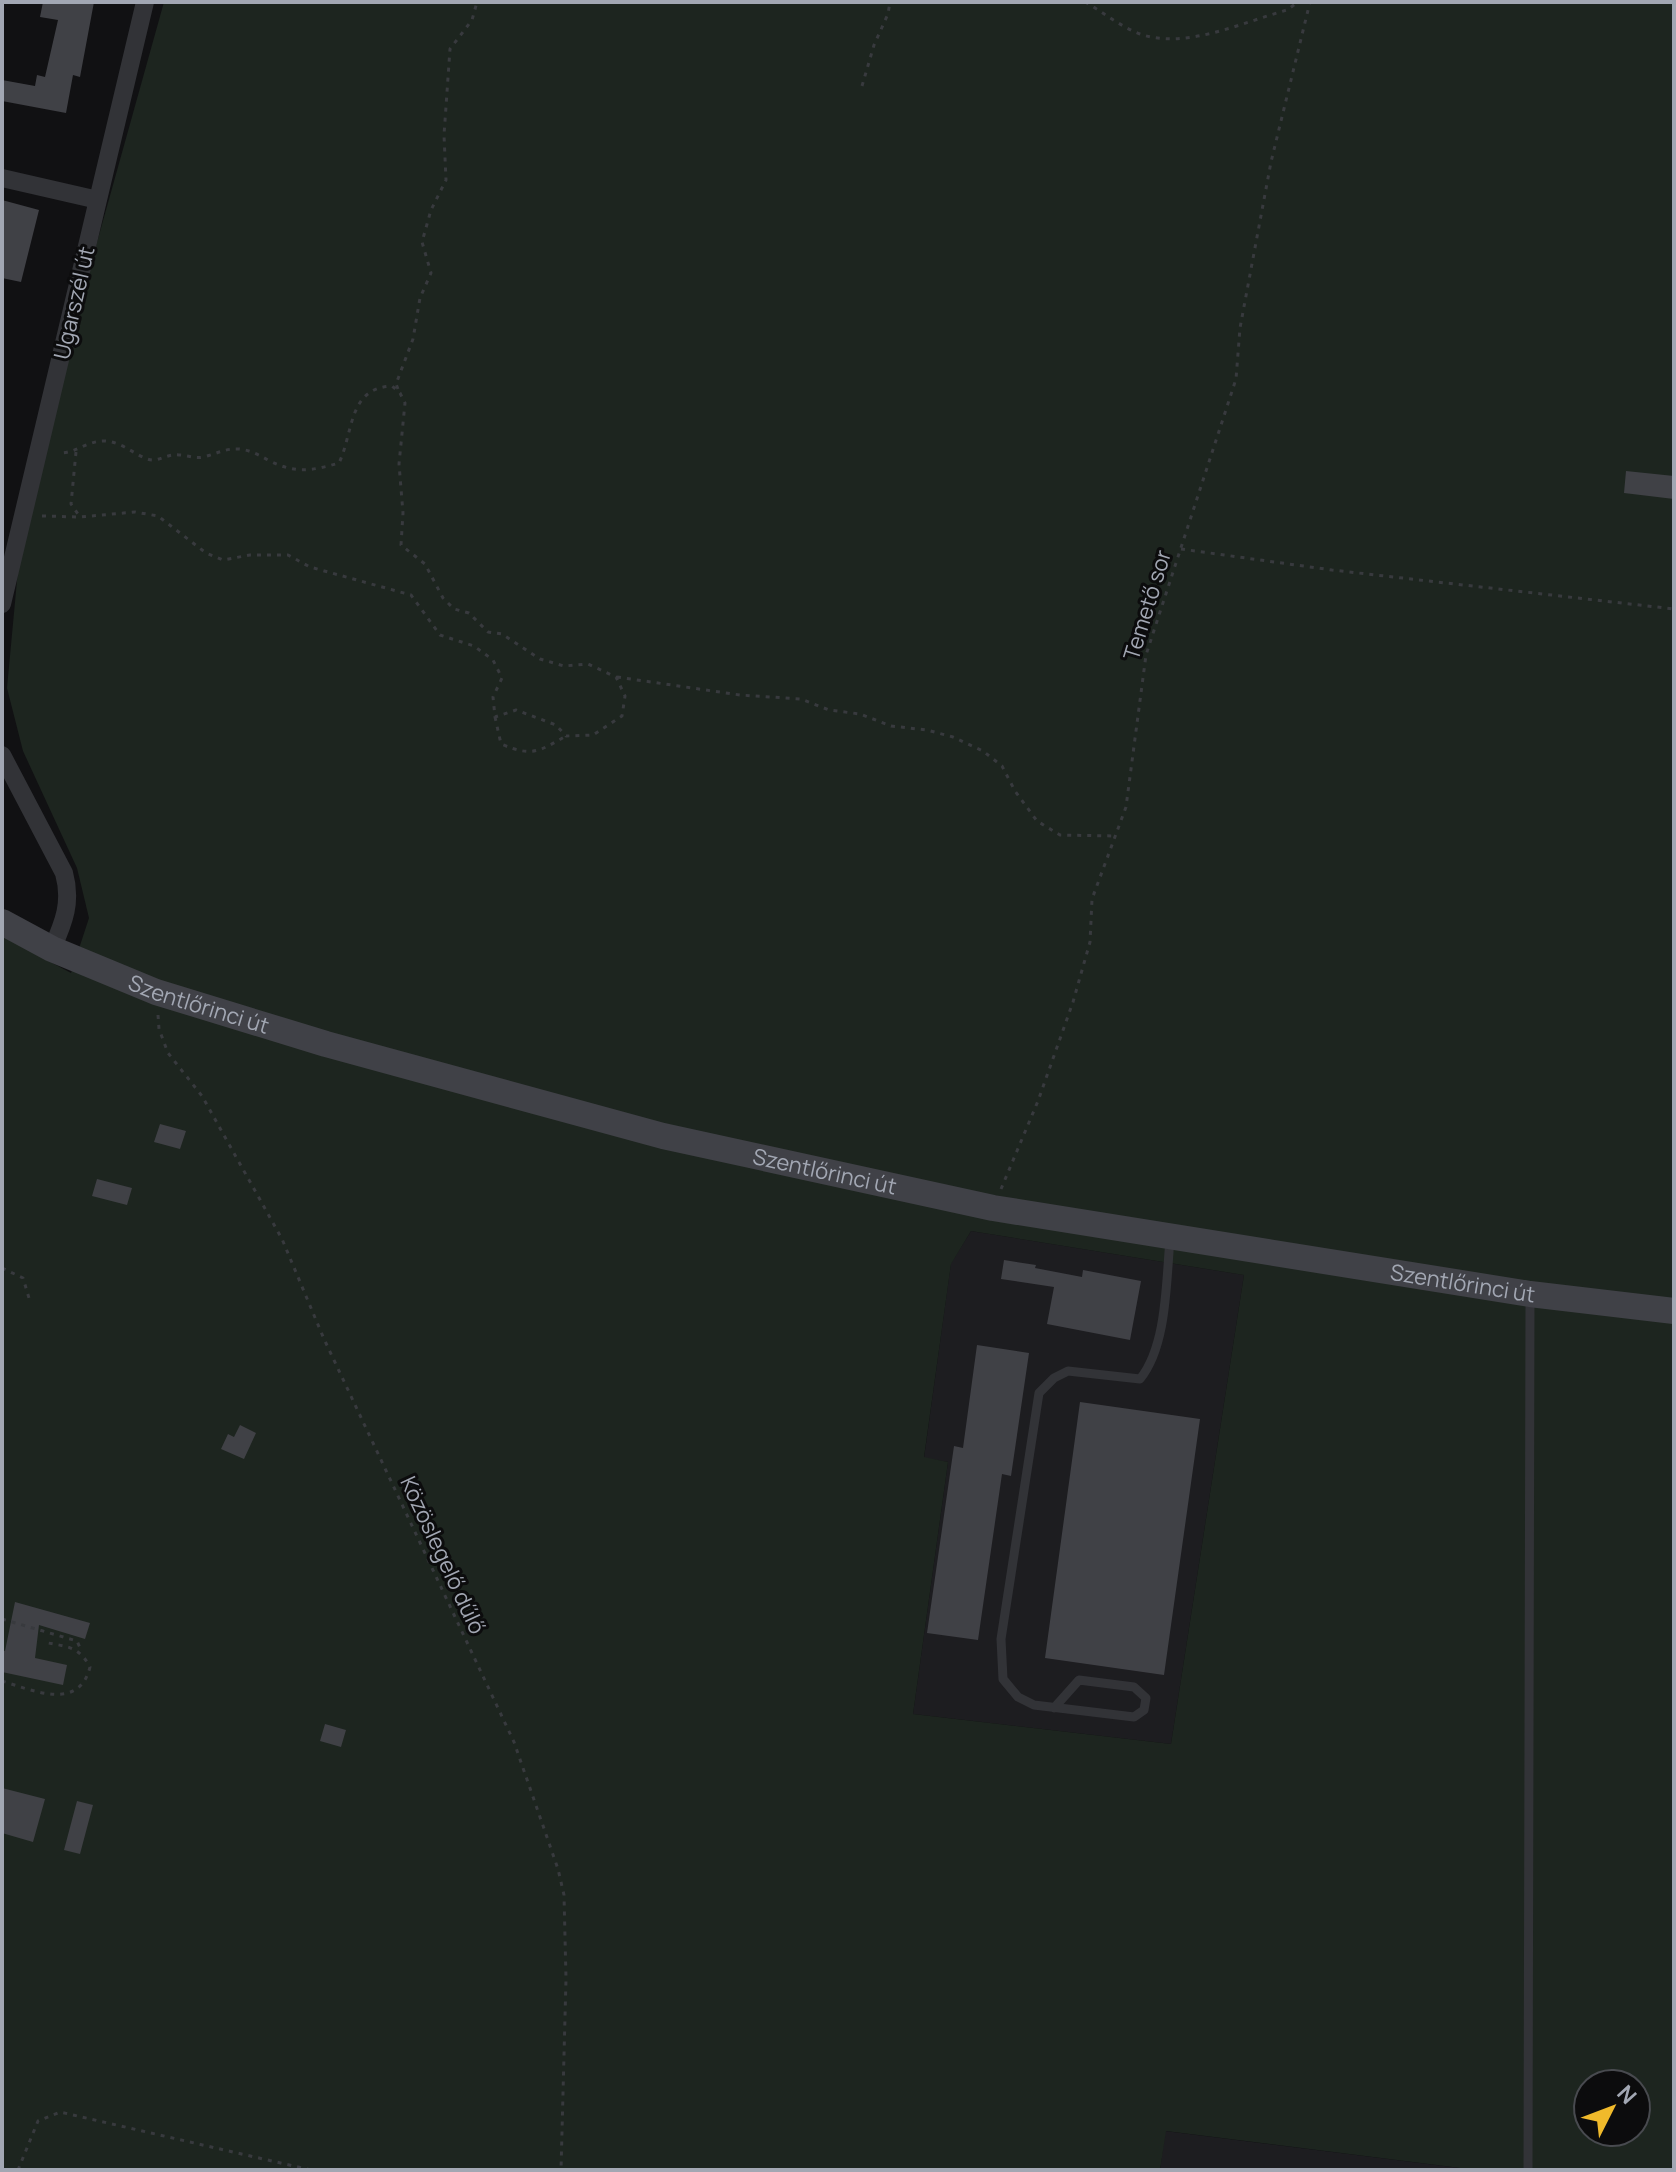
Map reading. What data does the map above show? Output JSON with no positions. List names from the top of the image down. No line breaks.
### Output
{"streets":{"main road":["Szentlőrinci út"],"street":["Ugarszél út"],"path":["Temető sor","Közöslegelő dűlő"]},"crossings":[["Temető sor","Szentlőrinci út"],["Szentlőrinci út","Közöslegelő dűlő"]],"north":"top right"}
